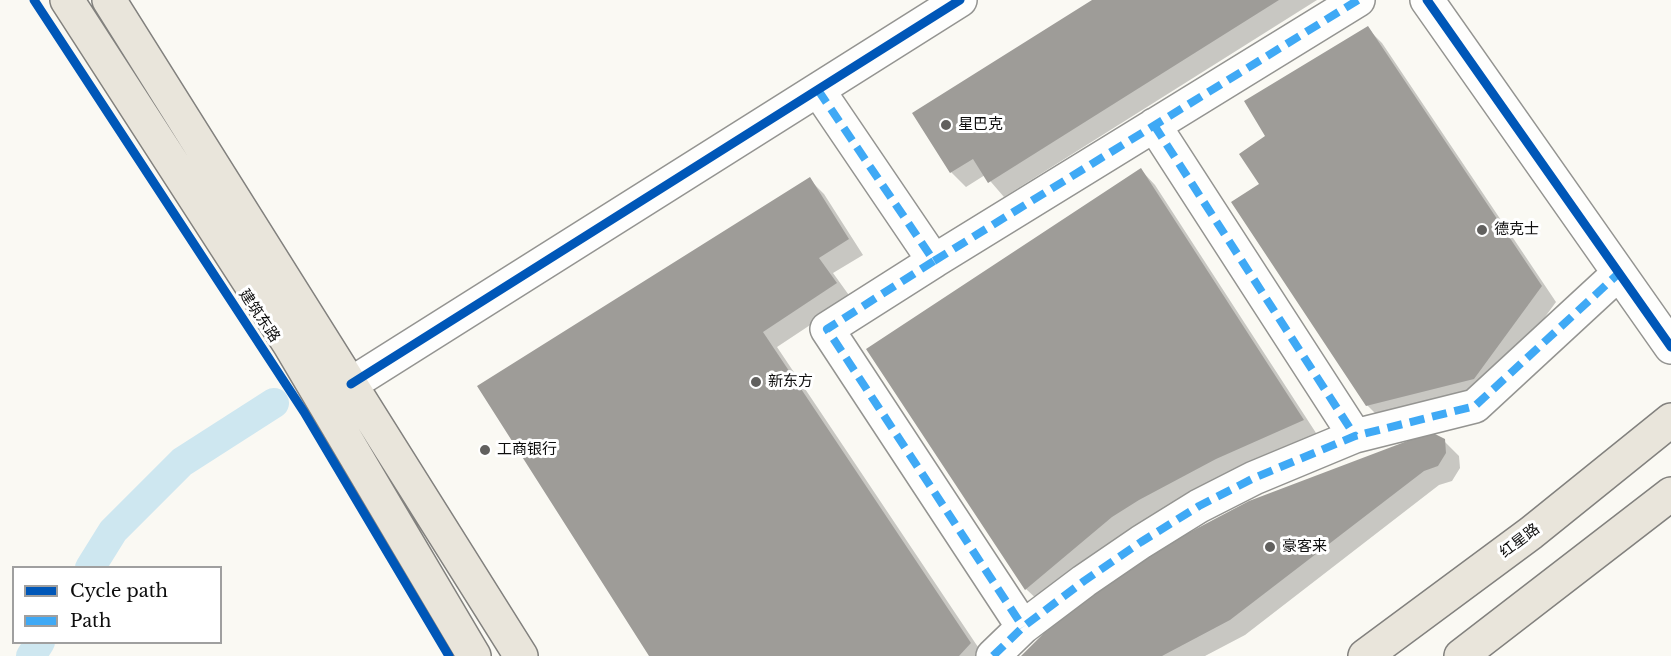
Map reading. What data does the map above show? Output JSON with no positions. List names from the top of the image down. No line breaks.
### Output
{"streets":{"main road":["建筑东路","红星路"]},"places":["星巴克","德克士","新东方","工商银行","豪客来"],"legend":["Cycle path","Path"]}
